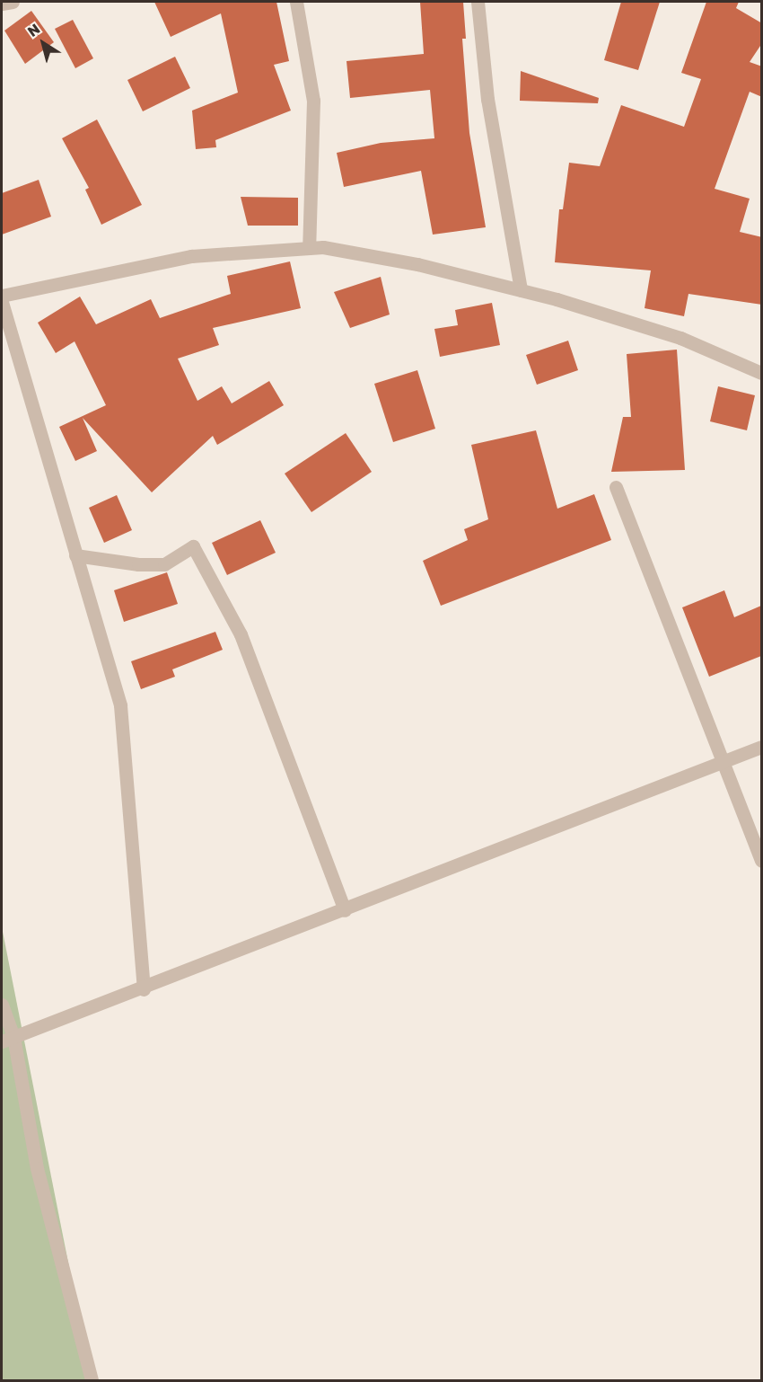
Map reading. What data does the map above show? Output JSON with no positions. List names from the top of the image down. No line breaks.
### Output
{"north":"top left"}
